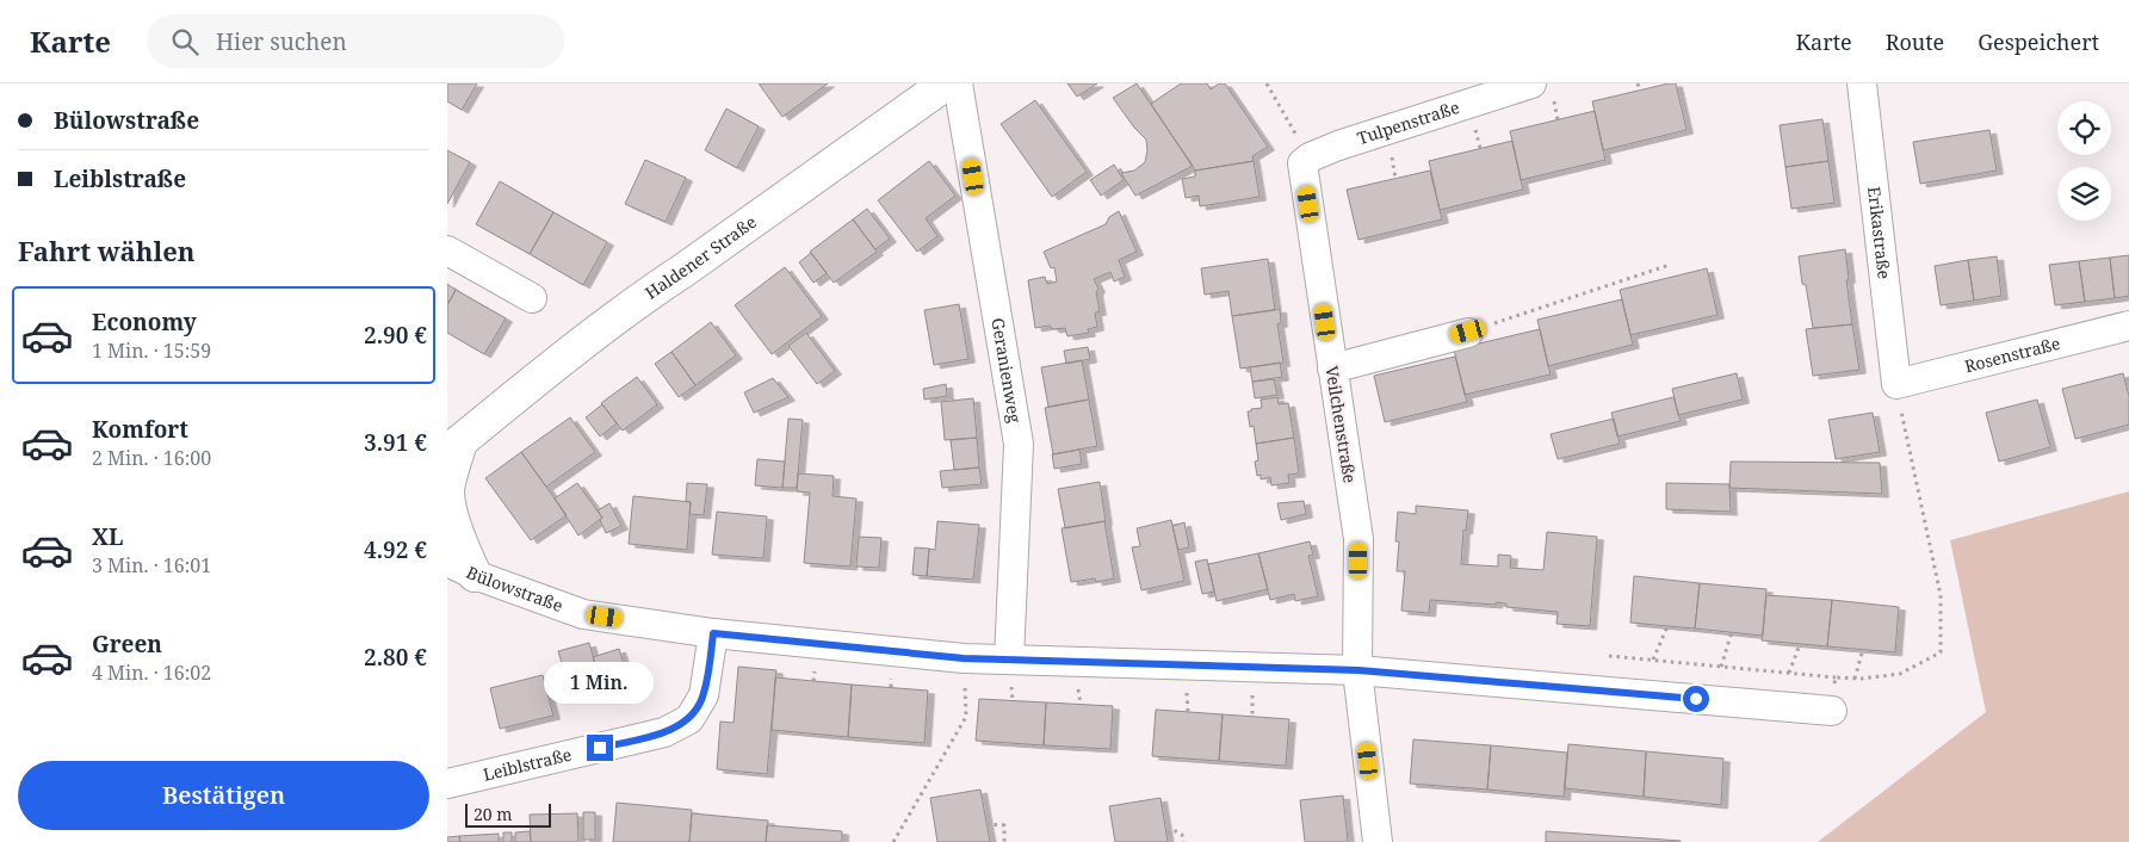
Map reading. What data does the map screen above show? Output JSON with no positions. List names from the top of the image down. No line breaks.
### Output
{"streets":{"main road":["Haldener Straße"],"street":["Tulpenstraße","Erikastraße","Rosenstraße","Geranienweg","Veilchenstraße","Bülowstraße","Leiblstraße"]},"crossings":[["Tulpenstraße","Veilchenstraße"],["Erikastraße","Rosenstraße"],["Haldener Straße","Bülowstraße"],["Geranienweg","Bülowstraße"],["Veilchenstraße","Bülowstraße"],["Bülowstraße","Leiblstraße"]],"scale_bar":"20 m","page":{"header":"Karte","search":"Hier suchen","nav":["Karte","Route","Gespeichert"],"banner":["Bülowstraße","Leiblstraße"],"heading":"Fahrt wählen","list":[{"name":"Economy","note":"1 Min. · 15:59","value":"2.90 €"},{"name":"Komfort","note":"2 Min. · 16:00","value":"3.91 €"},{"name":"XL","note":"3 Min. · 16:01","value":"4.92 €"},{"name":"Green","note":"4 Min. · 16:02","value":"2.80 €"}],"bubble":"1 Min.","buttons":"Bestätigen","scale":"20 m"}}
